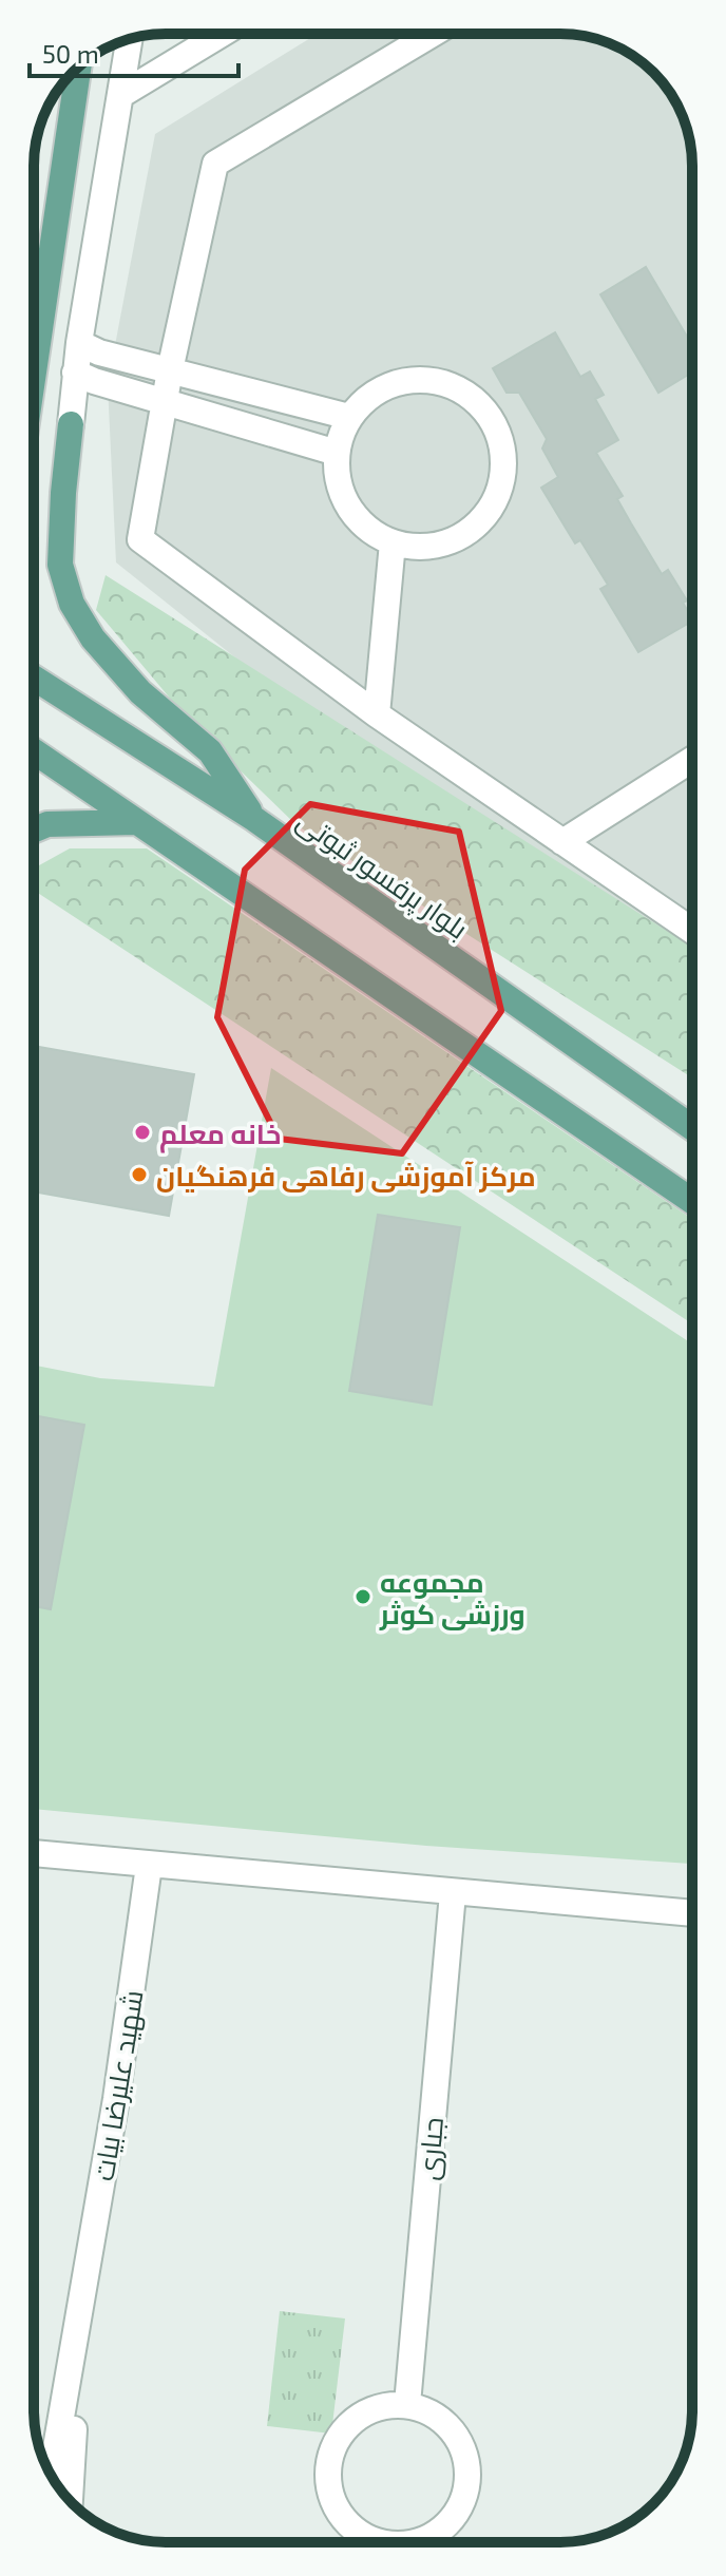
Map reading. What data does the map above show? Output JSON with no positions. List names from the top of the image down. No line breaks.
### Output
{"streets":{"main road":["بلوار پرفسور ثبوتی"],"street":["شهید علیرضا بیات","جباری"]},"places":["خانه معلم","مرکز آموزشی رفاهی فرهنگیان","مجموعه ورزشی کوثر"],"scale_bar":"50 m"}
